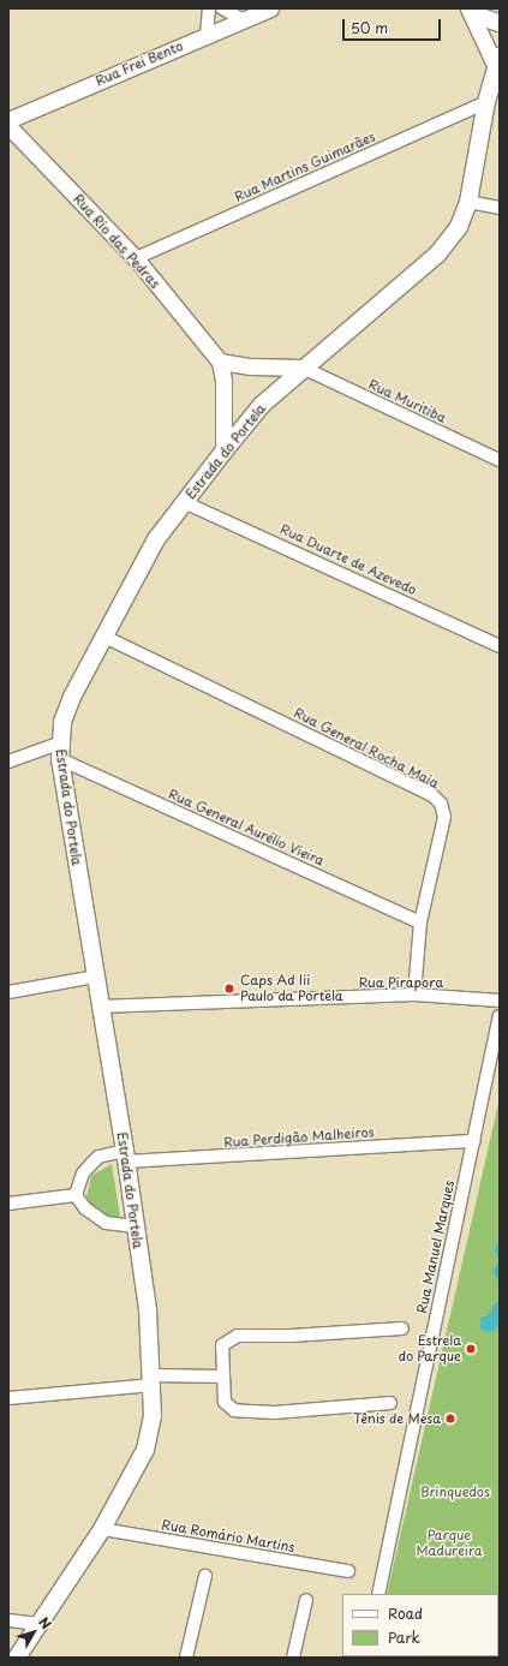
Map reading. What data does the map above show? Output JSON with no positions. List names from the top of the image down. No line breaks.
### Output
{"streets":{"main road":["Estrada do Portela"],"street":["Rua Frei Bento","Rua Martins Guimarães","Rua Rio das Pedras","Rua Muritiba","Rua Duarte de Azevedo","Rua General Rocha Maia","Rua General Aurélio Vieira","Rua Pirapora","Rua Perdigão Malheiros","Rua Manuel Marques","Rua Romário Martins"]},"crossings":[["Rua Martins Guimarães","Rua Rio das Pedras"],["Rua Martins Guimarães","Estrada do Portela"],["Rua Muritiba","Estrada do Portela"],["Estrada do Portela","Rua Duarte de Azevedo"],["Estrada do Portela","Rua General Rocha Maia"],["Estrada do Portela","Rua General Aurélio Vieira"],["Estrada do Portela","Rua Pirapora"],["Estrada do Portela","Rua Perdigão Malheiros"],["Estrada do Portela","Rua Romário Martins"],["Rua General Rocha Maia","Rua General Aurélio Vieira"],["Rua General Rocha Maia","Rua Pirapora"],["Rua Perdigão Malheiros","Rua Manuel Marques"]],"parks":["Brinquedos","Parque Madureira"],"places":["Caps Ad Iii Paulo da Portela","Estrela do Parque","Tênis de Mesa"],"legend":["Road","Park"],"scale_bar":"50 m","north":"top right"}
